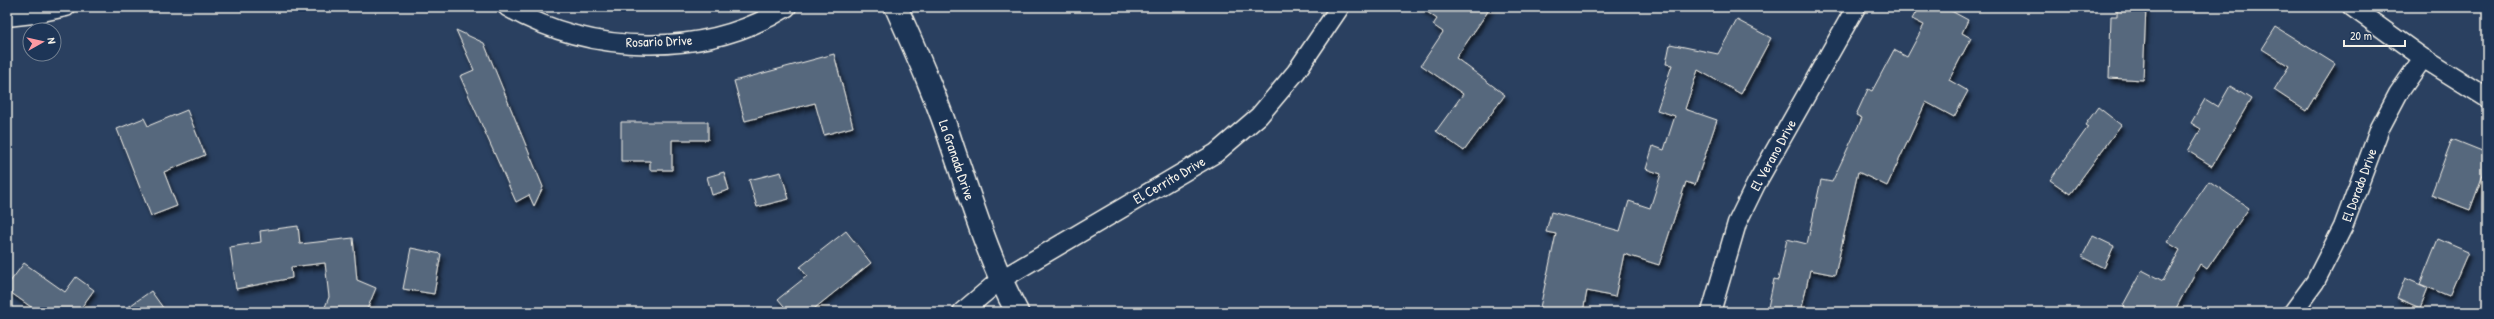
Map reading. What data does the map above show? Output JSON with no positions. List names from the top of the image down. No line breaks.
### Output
{"streets":{"street":["Rosario Drive","El Verano Drive","La Granada Drive","El Cerrito Drive","El Dorado Drive"]},"crossings":[["La Granada Drive","El Cerrito Drive"]],"scale_bar":"20 m","north":"right"}
